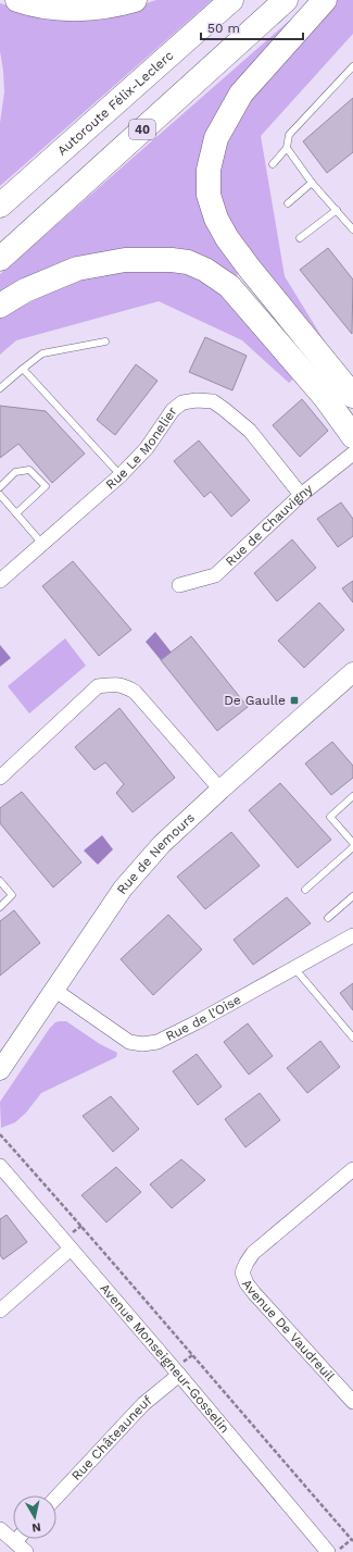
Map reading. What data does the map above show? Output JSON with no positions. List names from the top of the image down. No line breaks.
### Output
{"streets":{"highway":["Autoroute Félix-Leclerc","40"],"street":["Rue Le Monelier","Rue de Chauvigny","Rue de Nemours","Rue de l'Oise","Avenue De Vaudreuil","Avenue Monseigneur-Gosselin","Rue Châteauneuf"]},"crossings":[["Rue Le Monelier","Rue de Chauvigny"],["Rue de Nemours","Rue de l'Oise"],["Avenue Monseigneur-Gosselin","Rue Châteauneuf"]],"places":{"transit":["De Gaulle"]},"scale_bar":"50 m","north":"bottom"}
